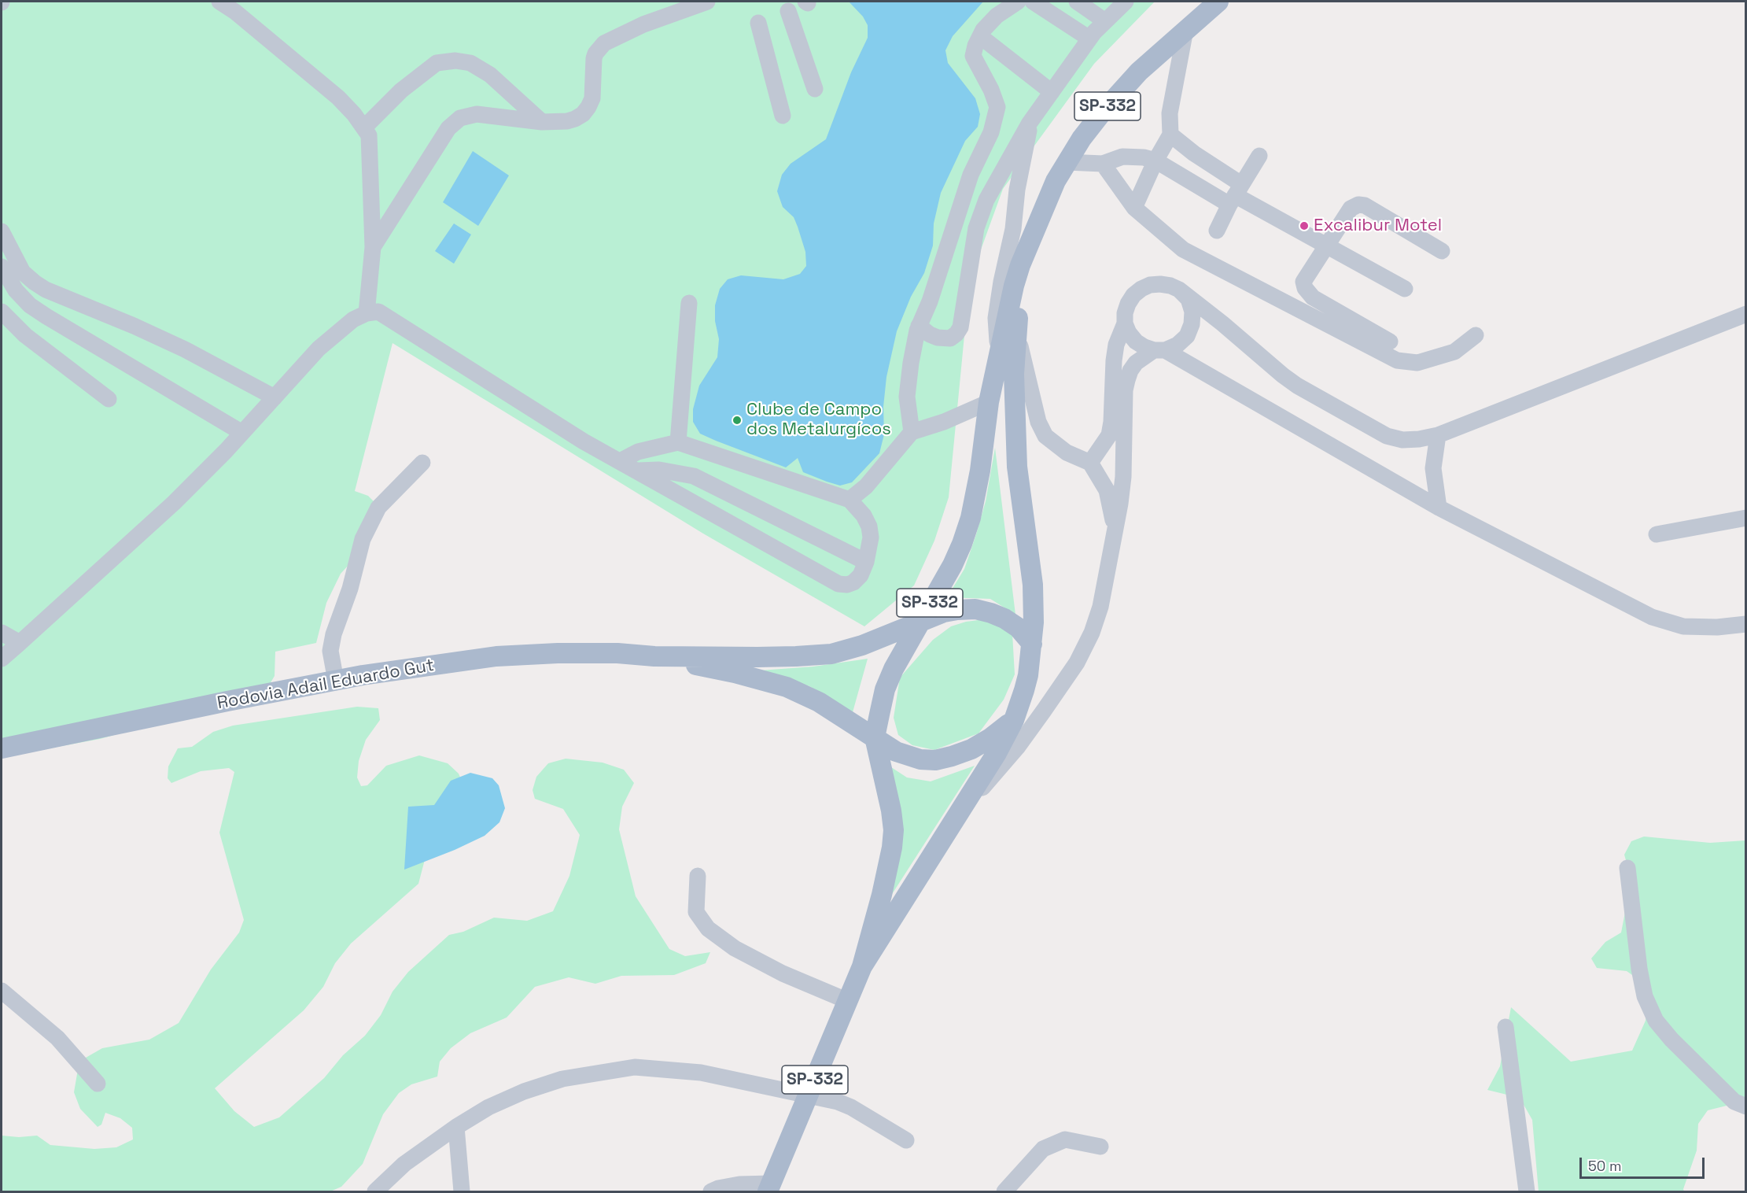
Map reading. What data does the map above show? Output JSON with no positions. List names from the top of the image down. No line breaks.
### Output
{"streets":{"main road":["SP-332","Rodovia Adail Eduardo Gut"]},"crossings":[["SP-332","Rodovia Adail Eduardo Gut"]],"places":["Excalibur Motel","Clube de Campo dos Metalurgícos"],"scale_bar":"50 m"}
